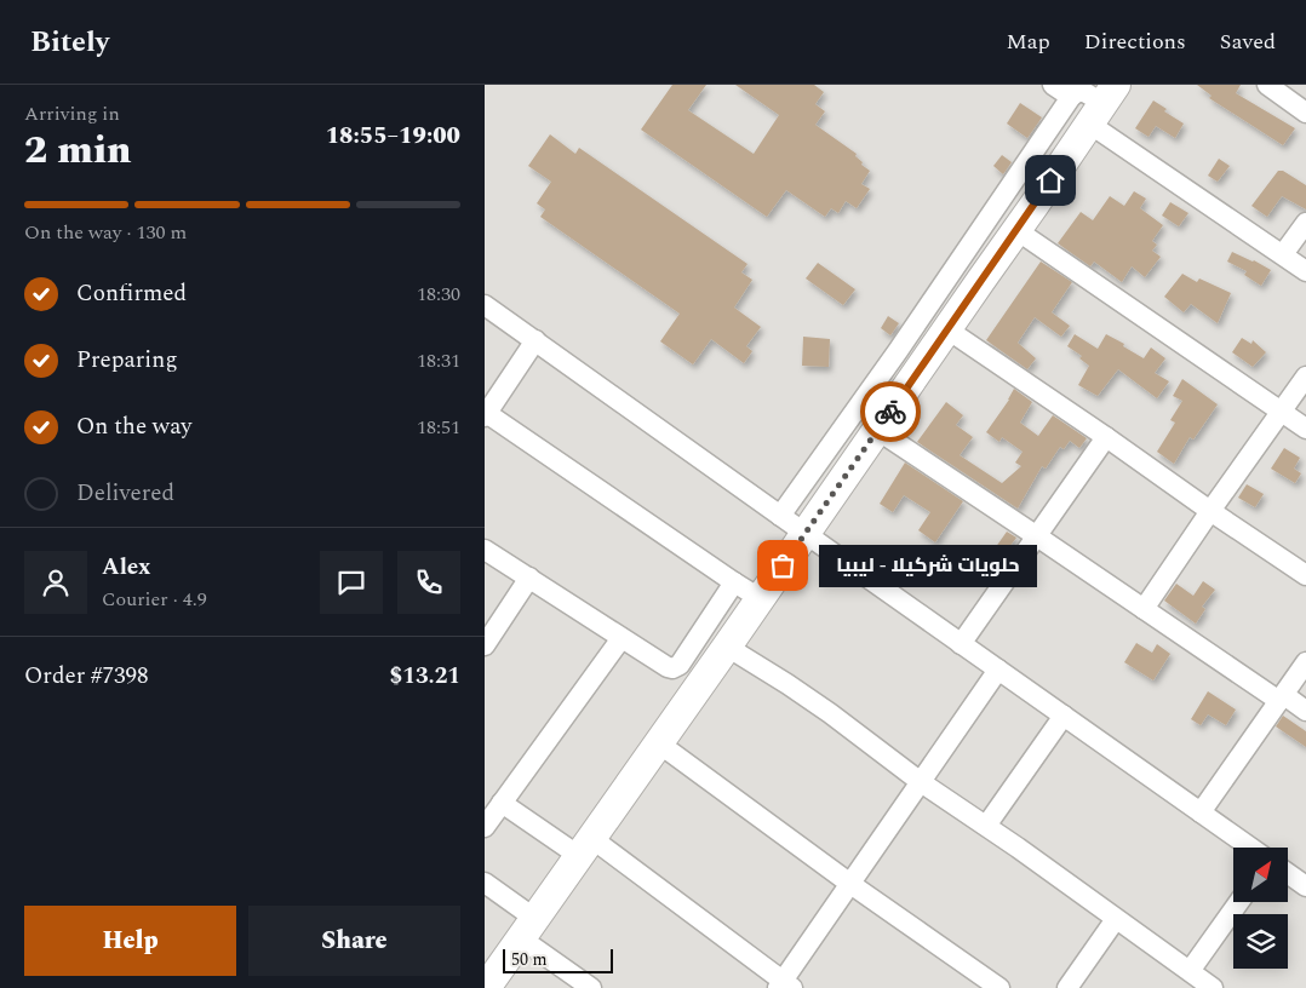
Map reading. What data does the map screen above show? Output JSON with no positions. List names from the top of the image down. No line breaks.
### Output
{"places":["حلويات شركيلا - ليبيا"],"scale_bar":"50 m","north":"top right","page":{"header":"Bitely","nav":["Map","Directions","Saved"],"heading":["2 min","Arriving in","18:55–19:00"],"panel":["Alex","Courier · 4.9","Order #7398","$13.21"],"bar":"On the way · 130 m","list":[["Confirmed","18:30"],["Preparing","18:31"],["On the way","18:51"],"Delivered"],"bubble":"حلويات شركيلا - ليبيا","buttons":["Help","Share"],"scale":"50 m"}}
